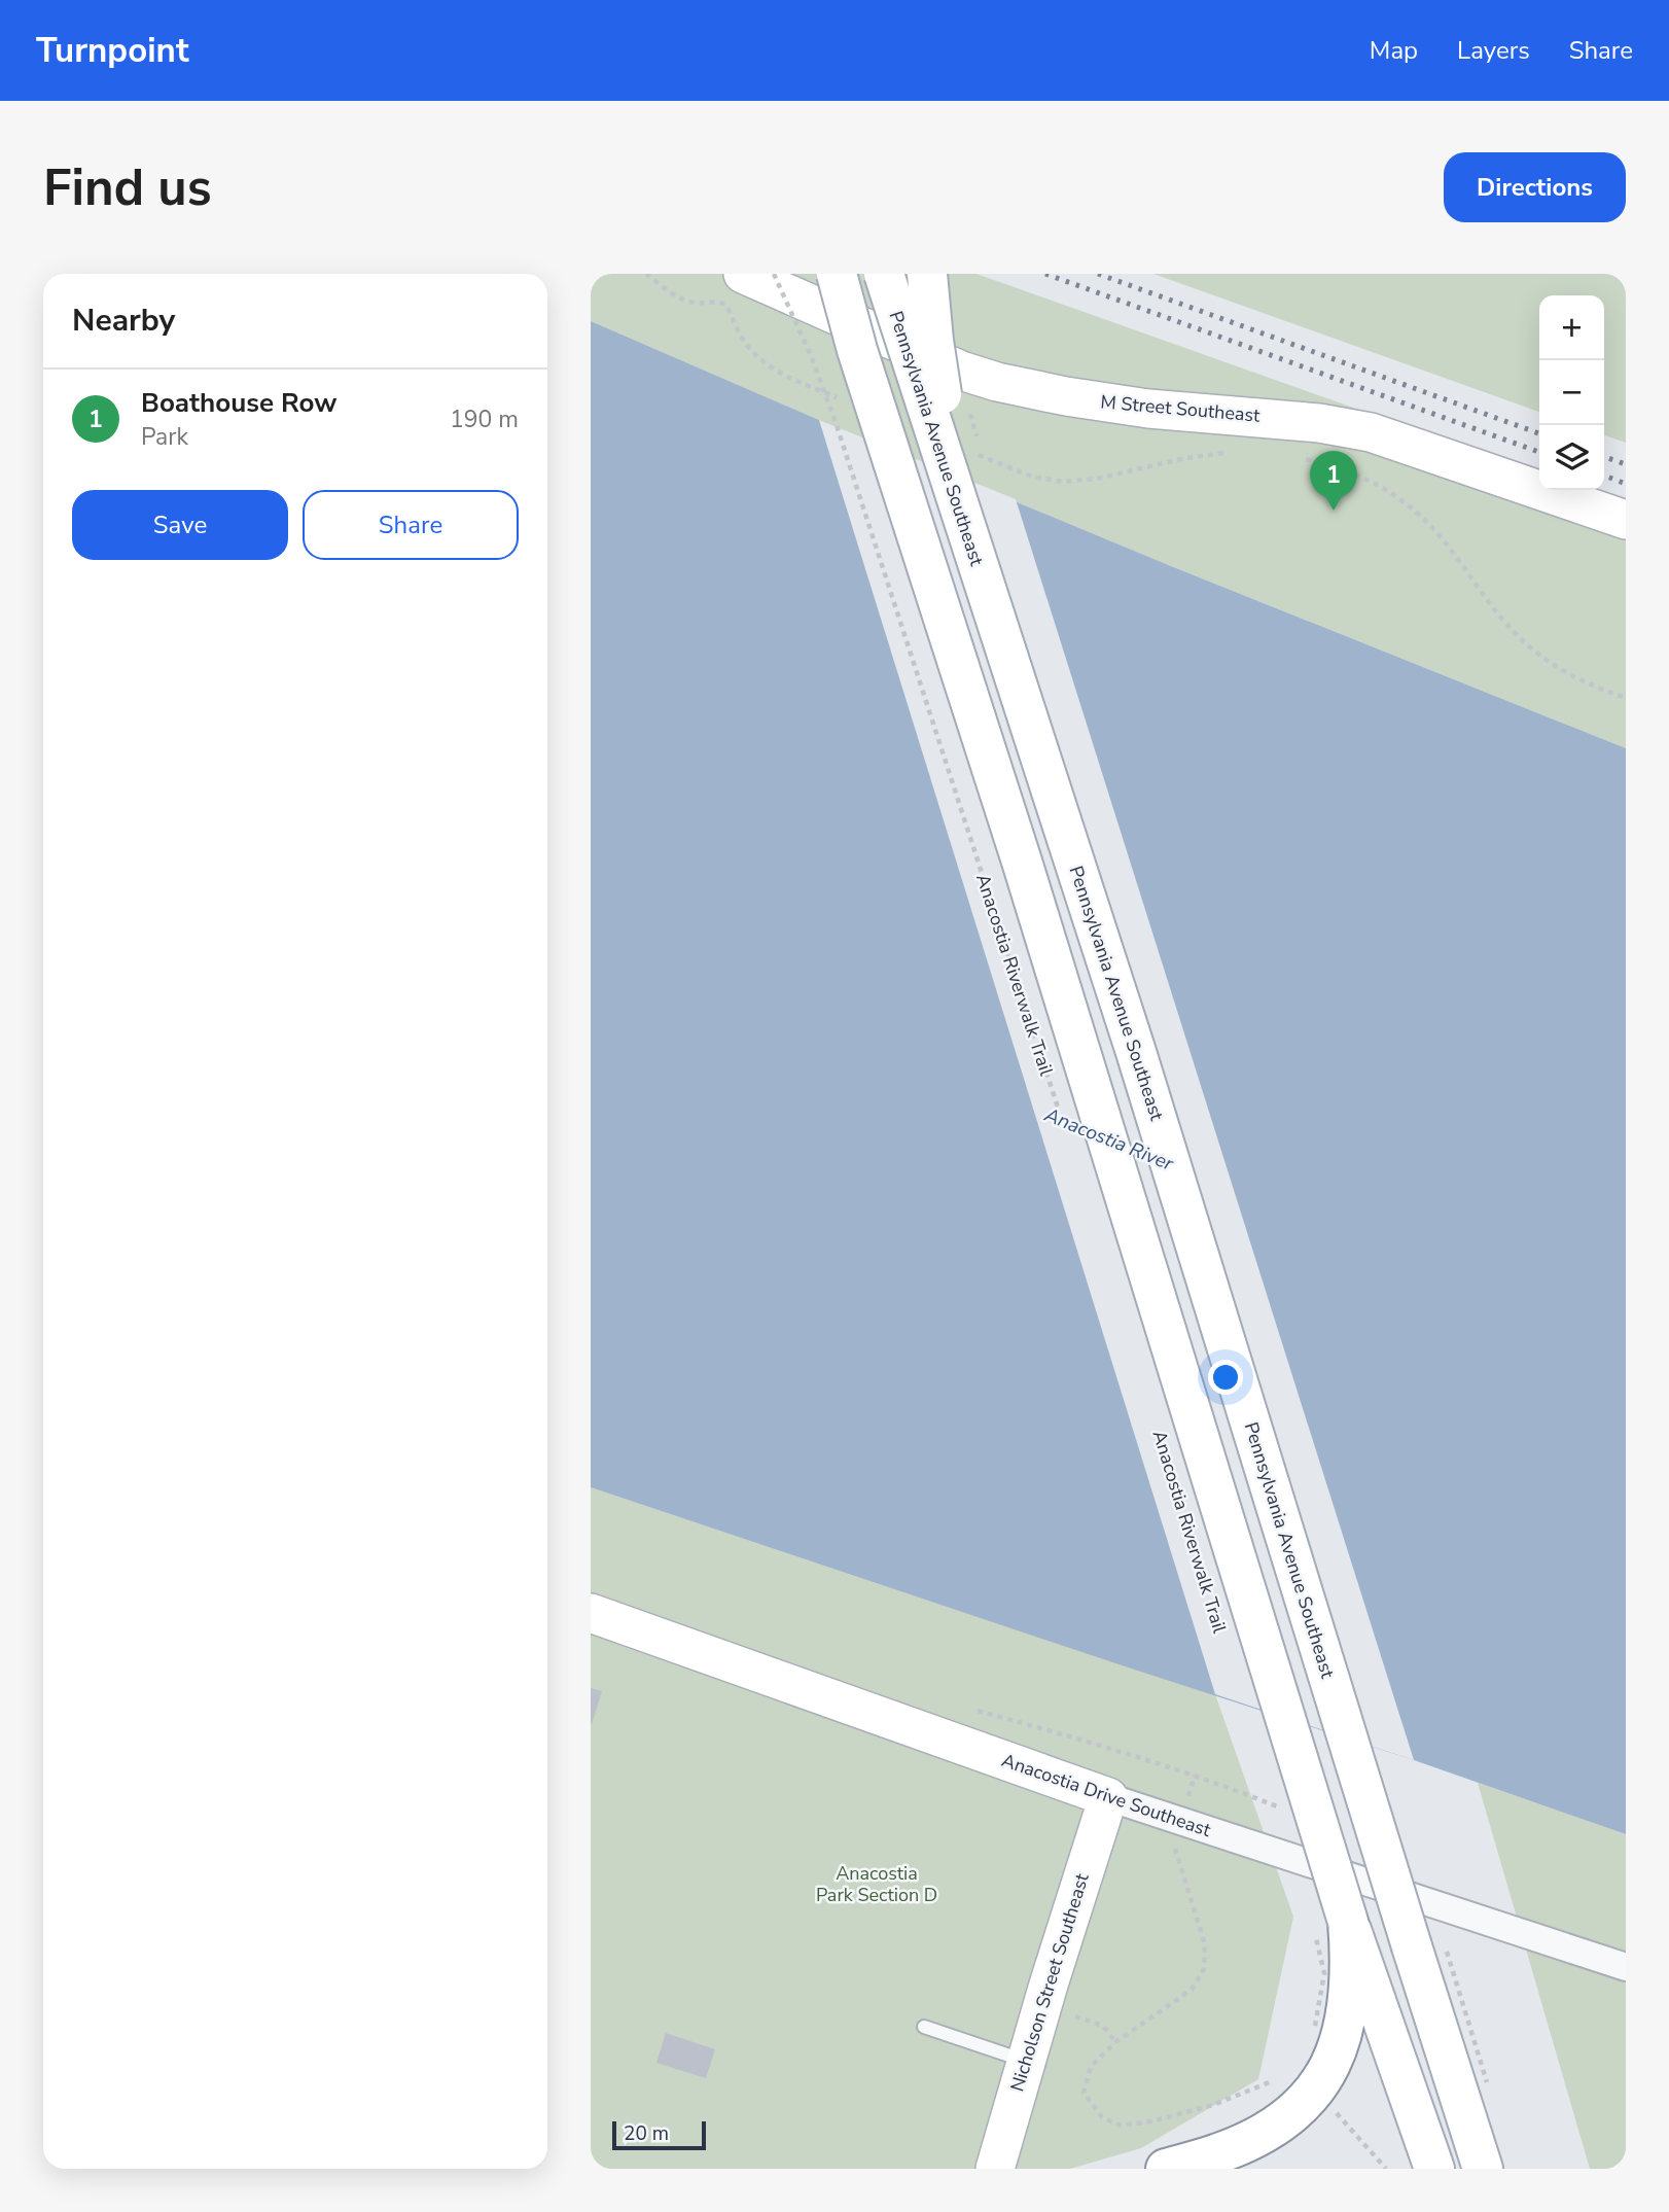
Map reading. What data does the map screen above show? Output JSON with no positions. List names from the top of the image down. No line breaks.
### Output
{"streets":{"main road":["Pennsylvania Avenue Southeast"],"street":["M Street Southeast","Anacostia Drive Southeast","Nicholson Street Southeast"],"path":["Anacostia Riverwalk Trail"]},"crossings":[["Anacostia Drive Southeast","Nicholson Street Southeast"]],"water":["Anacostia River"],"parks":["Anacostia Park Section D"],"scale_bar":"20 m","page":{"header":"Turnpoint","nav":["Map","Layers","Share"],"buttons":["Directions",["Save","Share"]],"title":"Find us","heading":"Nearby","map_buttons":["+","−"],"list":[{"mark":"1","name":"Boathouse Row","note":"Park","value":"190 m"}],"pins":"1","scale":"20 m"}}
